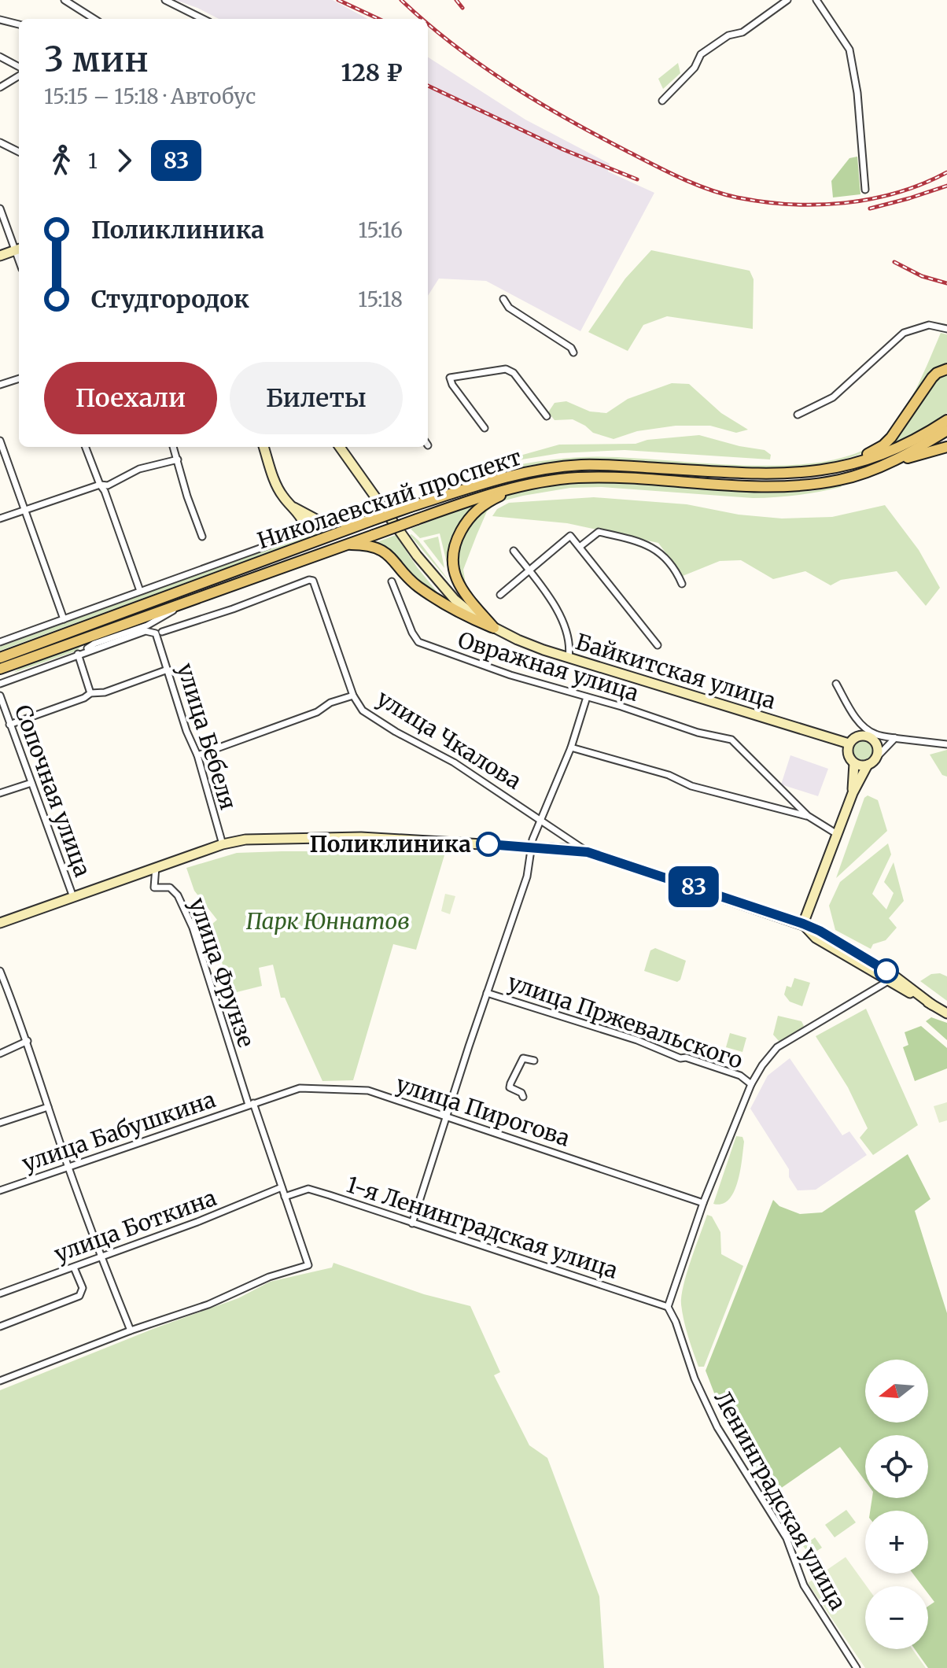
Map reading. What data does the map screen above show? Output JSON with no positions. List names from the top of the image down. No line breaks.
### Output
{"streets":{"main road":["Николаевский проспект","Байкитская улица"],"street":["Овражная улица","улица Бебеля","улица Чкалова","Сопочная улица","улица Фрунзе","улица Пржевальского","улица Пирогова","улица Бабушкина","улица Боткина","1-я Ленинградская улица","Ленинградская улица"]},"crossings":[["улица Фрунзе","улица Пирогова"],["улица Фрунзе","улица Бабушкина"],["улица Фрунзе","улица Боткина"],["улица Фрунзе","1-я Ленинградская улица"],["улица Пирогова","улица Бабушкина"],["1-я Ленинградская улица","Ленинградская улица"]],"parks":["Парк Юннатов"],"places":["Поликлиника"],"lines":["bus line 83"],"north":"left","page":{"on_map":"83","heading":["3 мин","15:15 – 15:18 · Автобус","128 ₽"],"legs":["1","83"],"list":[{"name":"Поликлиника","value":"15:16"},{"name":"Студгородок","value":"15:18"}],"buttons":["Поехали","Билеты"],"map_buttons":["+","−"]}}
